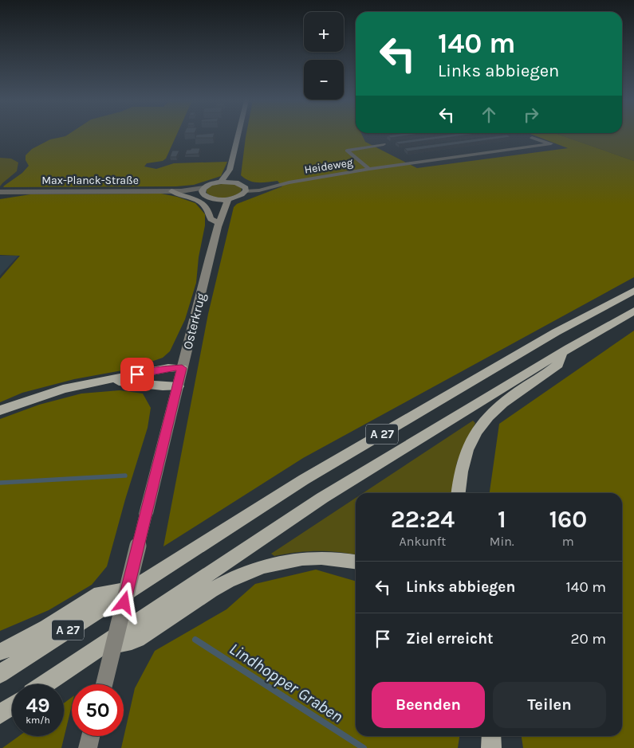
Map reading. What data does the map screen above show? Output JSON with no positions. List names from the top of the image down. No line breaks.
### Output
{"streets":{"highway":["A 27"],"main road":["Osterkrug"],"street":["Max-Planck-Straße"],"lane":["Heideweg"]},"water":["Lindhopper Graben"],"page":{"map_buttons":["+","−"],"turn":["140 m","Links abbiegen"],"eta":["22:24","Ankunft","1","Min.","160","m"],"list":[{"name":"Links abbiegen","value":"140 m"},{"name":"Ziel erreicht","value":"20 m"}],"buttons":["Beenden","Teilen"],"speed":"49 km/h","limit":"50"}}
